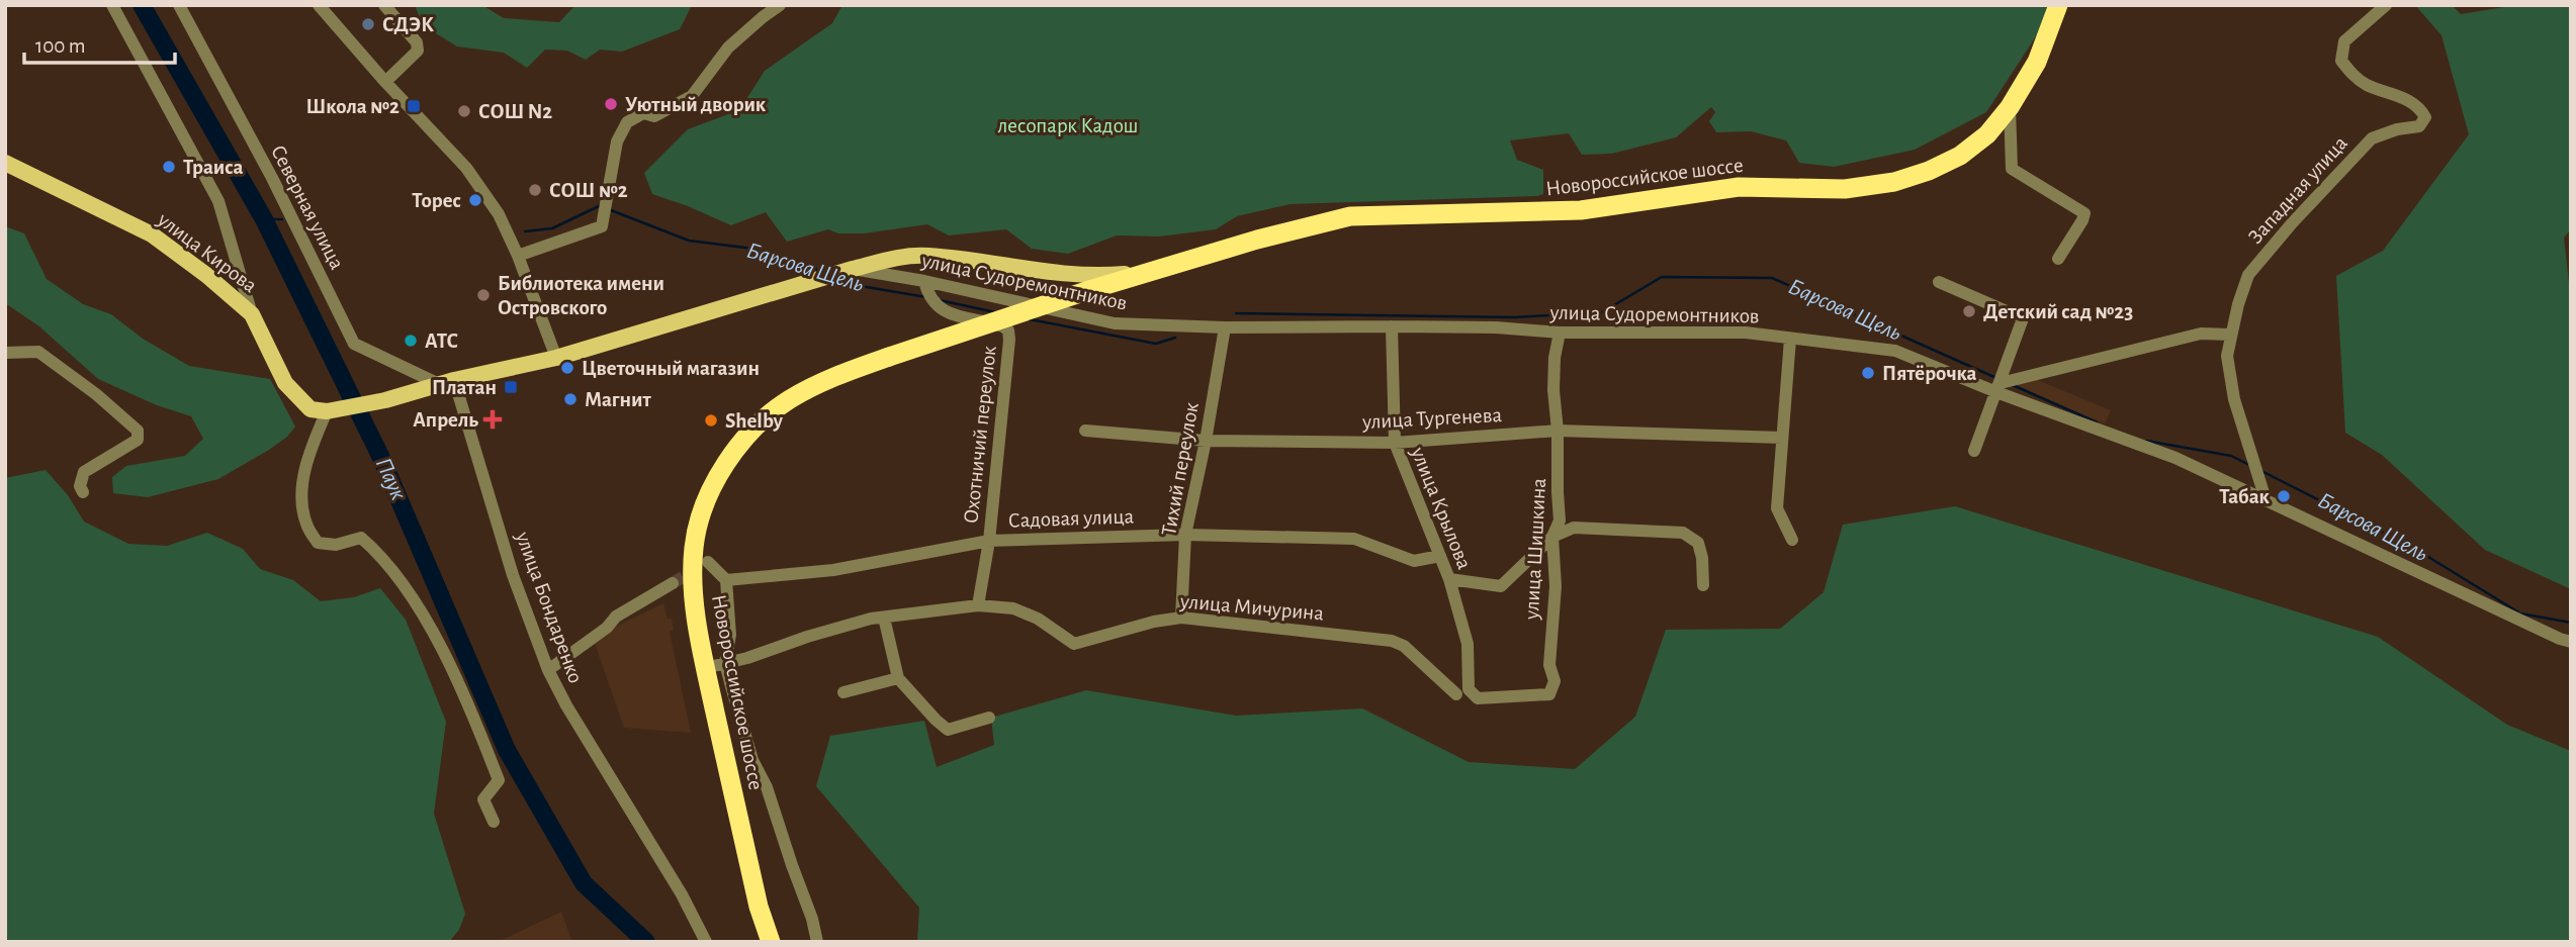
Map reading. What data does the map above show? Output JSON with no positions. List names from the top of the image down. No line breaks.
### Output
{"streets":{"highway":["Новороссийское шоссе"],"main road":["улица Кирова"],"street":["Западная улица","Северная улица","улица Судоремонтников","улица Тургенева","Охотничий переулок","Тихий переулок","улица Крылова","Садовая улица","улица Шишкина","улица Бондаренко","улица Мичурина"]},"crossings":[["Новороссийское шоссе","Северная улица"],["Новороссийское шоссе","улица Кирова"],["Новороссийское шоссе","улица Судоремонтников"],["Новороссийское шоссе","улица Бондаренко"],["Новороссийское шоссе","улица Мичурина"],["Западная улица","улица Судоремонтников"],["Северная улица","улица Бондаренко"],["улица Судоремонтников","Охотничий переулок"],["улица Судоремонтников","Тихий переулок"],["улица Судоремонтников","улица Крылова"],["улица Судоремонтников","улица Шишкина"],["улица Тургенева","Тихий переулок"],["улица Тургенева","улица Крылова"],["улица Тургенева","улица Шишкина"],["Охотничий переулок","Садовая улица"],["Охотничий переулок","улица Мичурина"],["Тихий переулок","Садовая улица"],["Тихий переулок","улица Мичурина"],["улица Крылова","Садовая улица"],["улица Крылова","улица Шишкина"]],"water":["Барсова Щель","Паук"],"parks":["лесопарк Кадош"],"places":{"other":["СДЭК","Уютный дворик","СОШ N2","Траиса","СОШ №2","Торес","Библиотека имени Островского","Детский сад №23","АТС","Цветочный магазин","Пятёрочка","Магнит","Shelby","Табак"],"transit":["Школа №2","Платан"],"health":["Апрель"]},"scale_bar":"100 m"}
